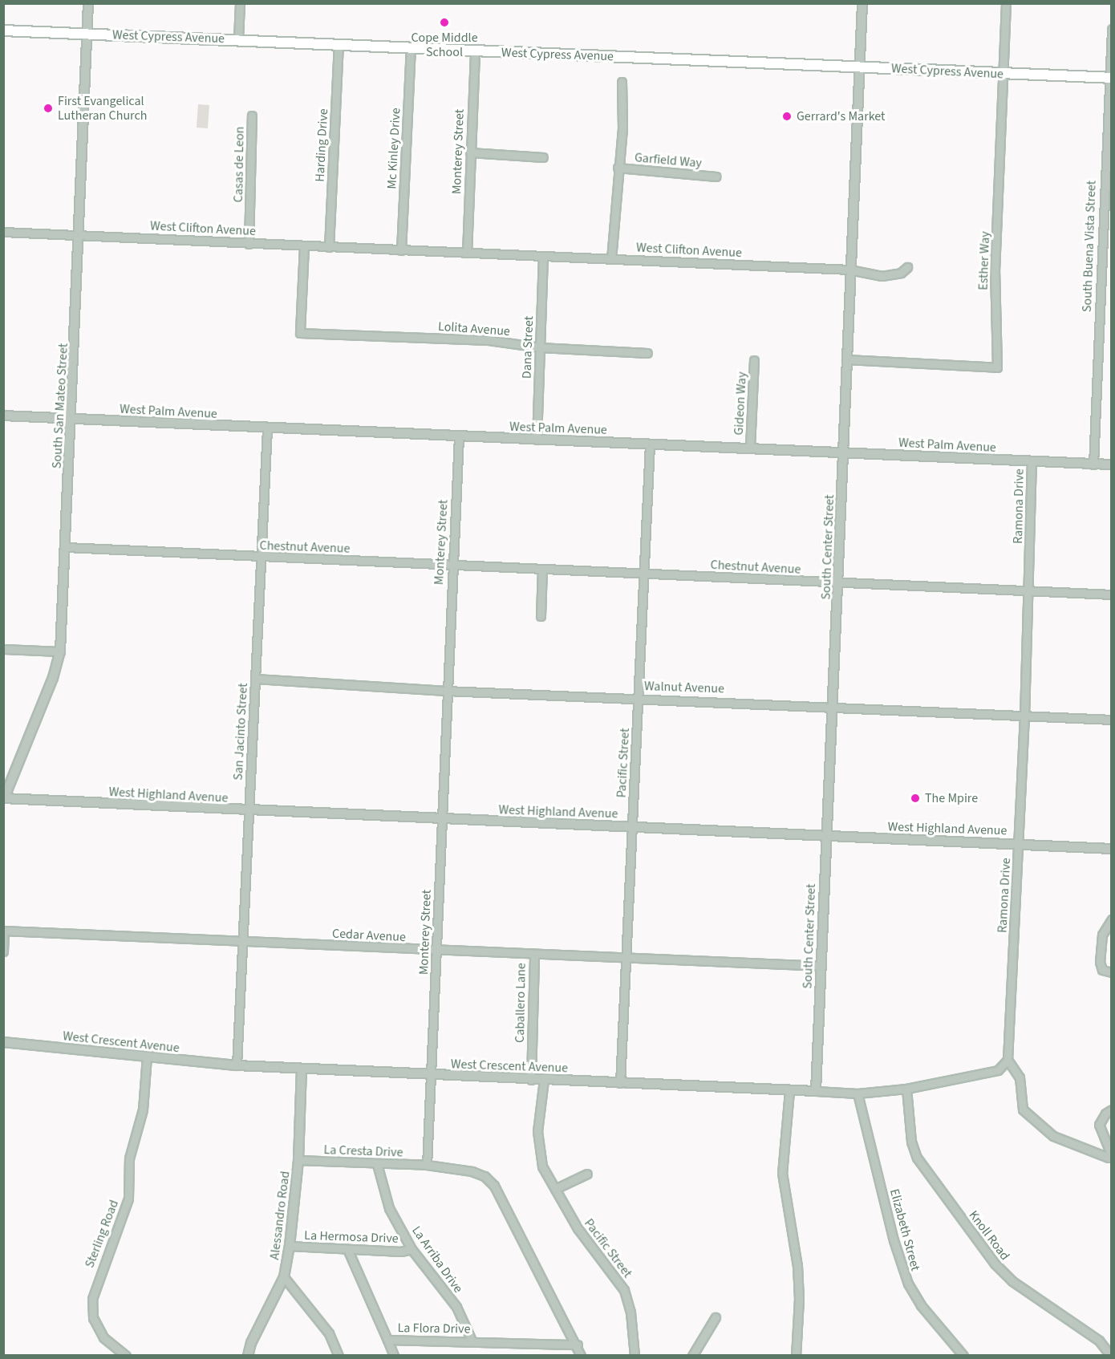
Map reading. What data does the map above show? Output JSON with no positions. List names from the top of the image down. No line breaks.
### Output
{"streets":{"main road":["West Cypress Avenue"],"street":["Harding Drive","Mc Kinley Drive","Monterey Street","Garfield Way","Casas de Leon","West Clifton Avenue","South Buena Vista Street","Esther Way","Lolita Avenue","Dana Street","Gideon Way","South San Mateo Street","West Palm Avenue","Ramona Drive","Chestnut Avenue","South Center Street","Walnut Avenue","San Jacinto Street","Pacific Street","West Highland Avenue","Cedar Avenue","Caballero Lane","West Crescent Avenue","La Cresta Drive","Alessandro Road","Elizabeth Street","Sterling Road","Knoll Road","La Hermosa Drive","La Arriba Drive","La Flora Drive"]},"crossings":[["West Cypress Avenue","Harding Drive"],["West Cypress Avenue","Mc Kinley Drive"],["West Cypress Avenue","Monterey Street"],["West Cypress Avenue","South Buena Vista Street"],["West Cypress Avenue","Esther Way"],["West Cypress Avenue","South San Mateo Street"],["West Cypress Avenue","South Center Street"],["Harding Drive","West Clifton Avenue"],["Mc Kinley Drive","West Clifton Avenue"],["Monterey Street","West Clifton Avenue"],["Monterey Street","West Palm Avenue"],["Monterey Street","Chestnut Avenue"],["Monterey Street","Walnut Avenue"],["Monterey Street","West Highland Avenue"],["Monterey Street","Cedar Avenue"],["Monterey Street","West Crescent Avenue"],["Monterey Street","La Cresta Drive"],["Garfield Way","West Clifton Avenue"],["Casas de Leon","West Clifton Avenue"],["West Clifton Avenue","Lolita Avenue"],["West Clifton Avenue","Dana Street"],["West Clifton Avenue","South San Mateo Street"],["West Clifton Avenue","South Center Street"],["South Buena Vista Street","West Palm Avenue"],["Esther Way","South Center Street"],["Lolita Avenue","Dana Street"],["Dana Street","West Palm Avenue"],["Gideon Way","West Palm Avenue"],["South San Mateo Street","West Palm Avenue"],["South San Mateo Street","Chestnut Avenue"],["South San Mateo Street","West Highland Avenue"],["West Palm Avenue","Ramona Drive"],["West Palm Avenue","South Center Street"],["West Palm Avenue","San Jacinto Street"],["West Palm Avenue","Pacific Street"],["Ramona Drive","Chestnut Avenue"],["Ramona Drive","Walnut Avenue"],["Ramona Drive","West Highland Avenue"],["Ramona Drive","West Crescent Avenue"],["Chestnut Avenue","South Center Street"],["Chestnut Avenue","San Jacinto Street"],["Chestnut Avenue","Pacific Street"],["South Center Street","Walnut Avenue"],["South Center Street","West Highland Avenue"],["South Center Street","Cedar Avenue"],["South Center Street","West Crescent Avenue"],["Walnut Avenue","San Jacinto Street"],["Walnut Avenue","Pacific Street"],["San Jacinto Street","West Highland Avenue"],["San Jacinto Street","Cedar Avenue"],["San Jacinto Street","West Crescent Avenue"],["Pacific Street","West Highland Avenue"],["Pacific Street","Cedar Avenue"],["Pacific Street","West Crescent Avenue"],["Cedar Avenue","Caballero Lane"],["Caballero Lane","West Crescent Avenue"],["West Crescent Avenue","Alessandro Road"],["West Crescent Avenue","Elizabeth Street"],["West Crescent Avenue","Sterling Road"],["West Crescent Avenue","Knoll Road"],["La Cresta Drive","Alessandro Road"],["La Cresta Drive","La Arriba Drive"],["Alessandro Road","La Hermosa Drive"],["La Hermosa Drive","La Arriba Drive"],["La Hermosa Drive","La Flora Drive"],["La Arriba Drive","La Flora Drive"]],"places":["Cope Middle School","First Evangelical Lutheran Church","Gerrard's Market","The Mpire"]}
